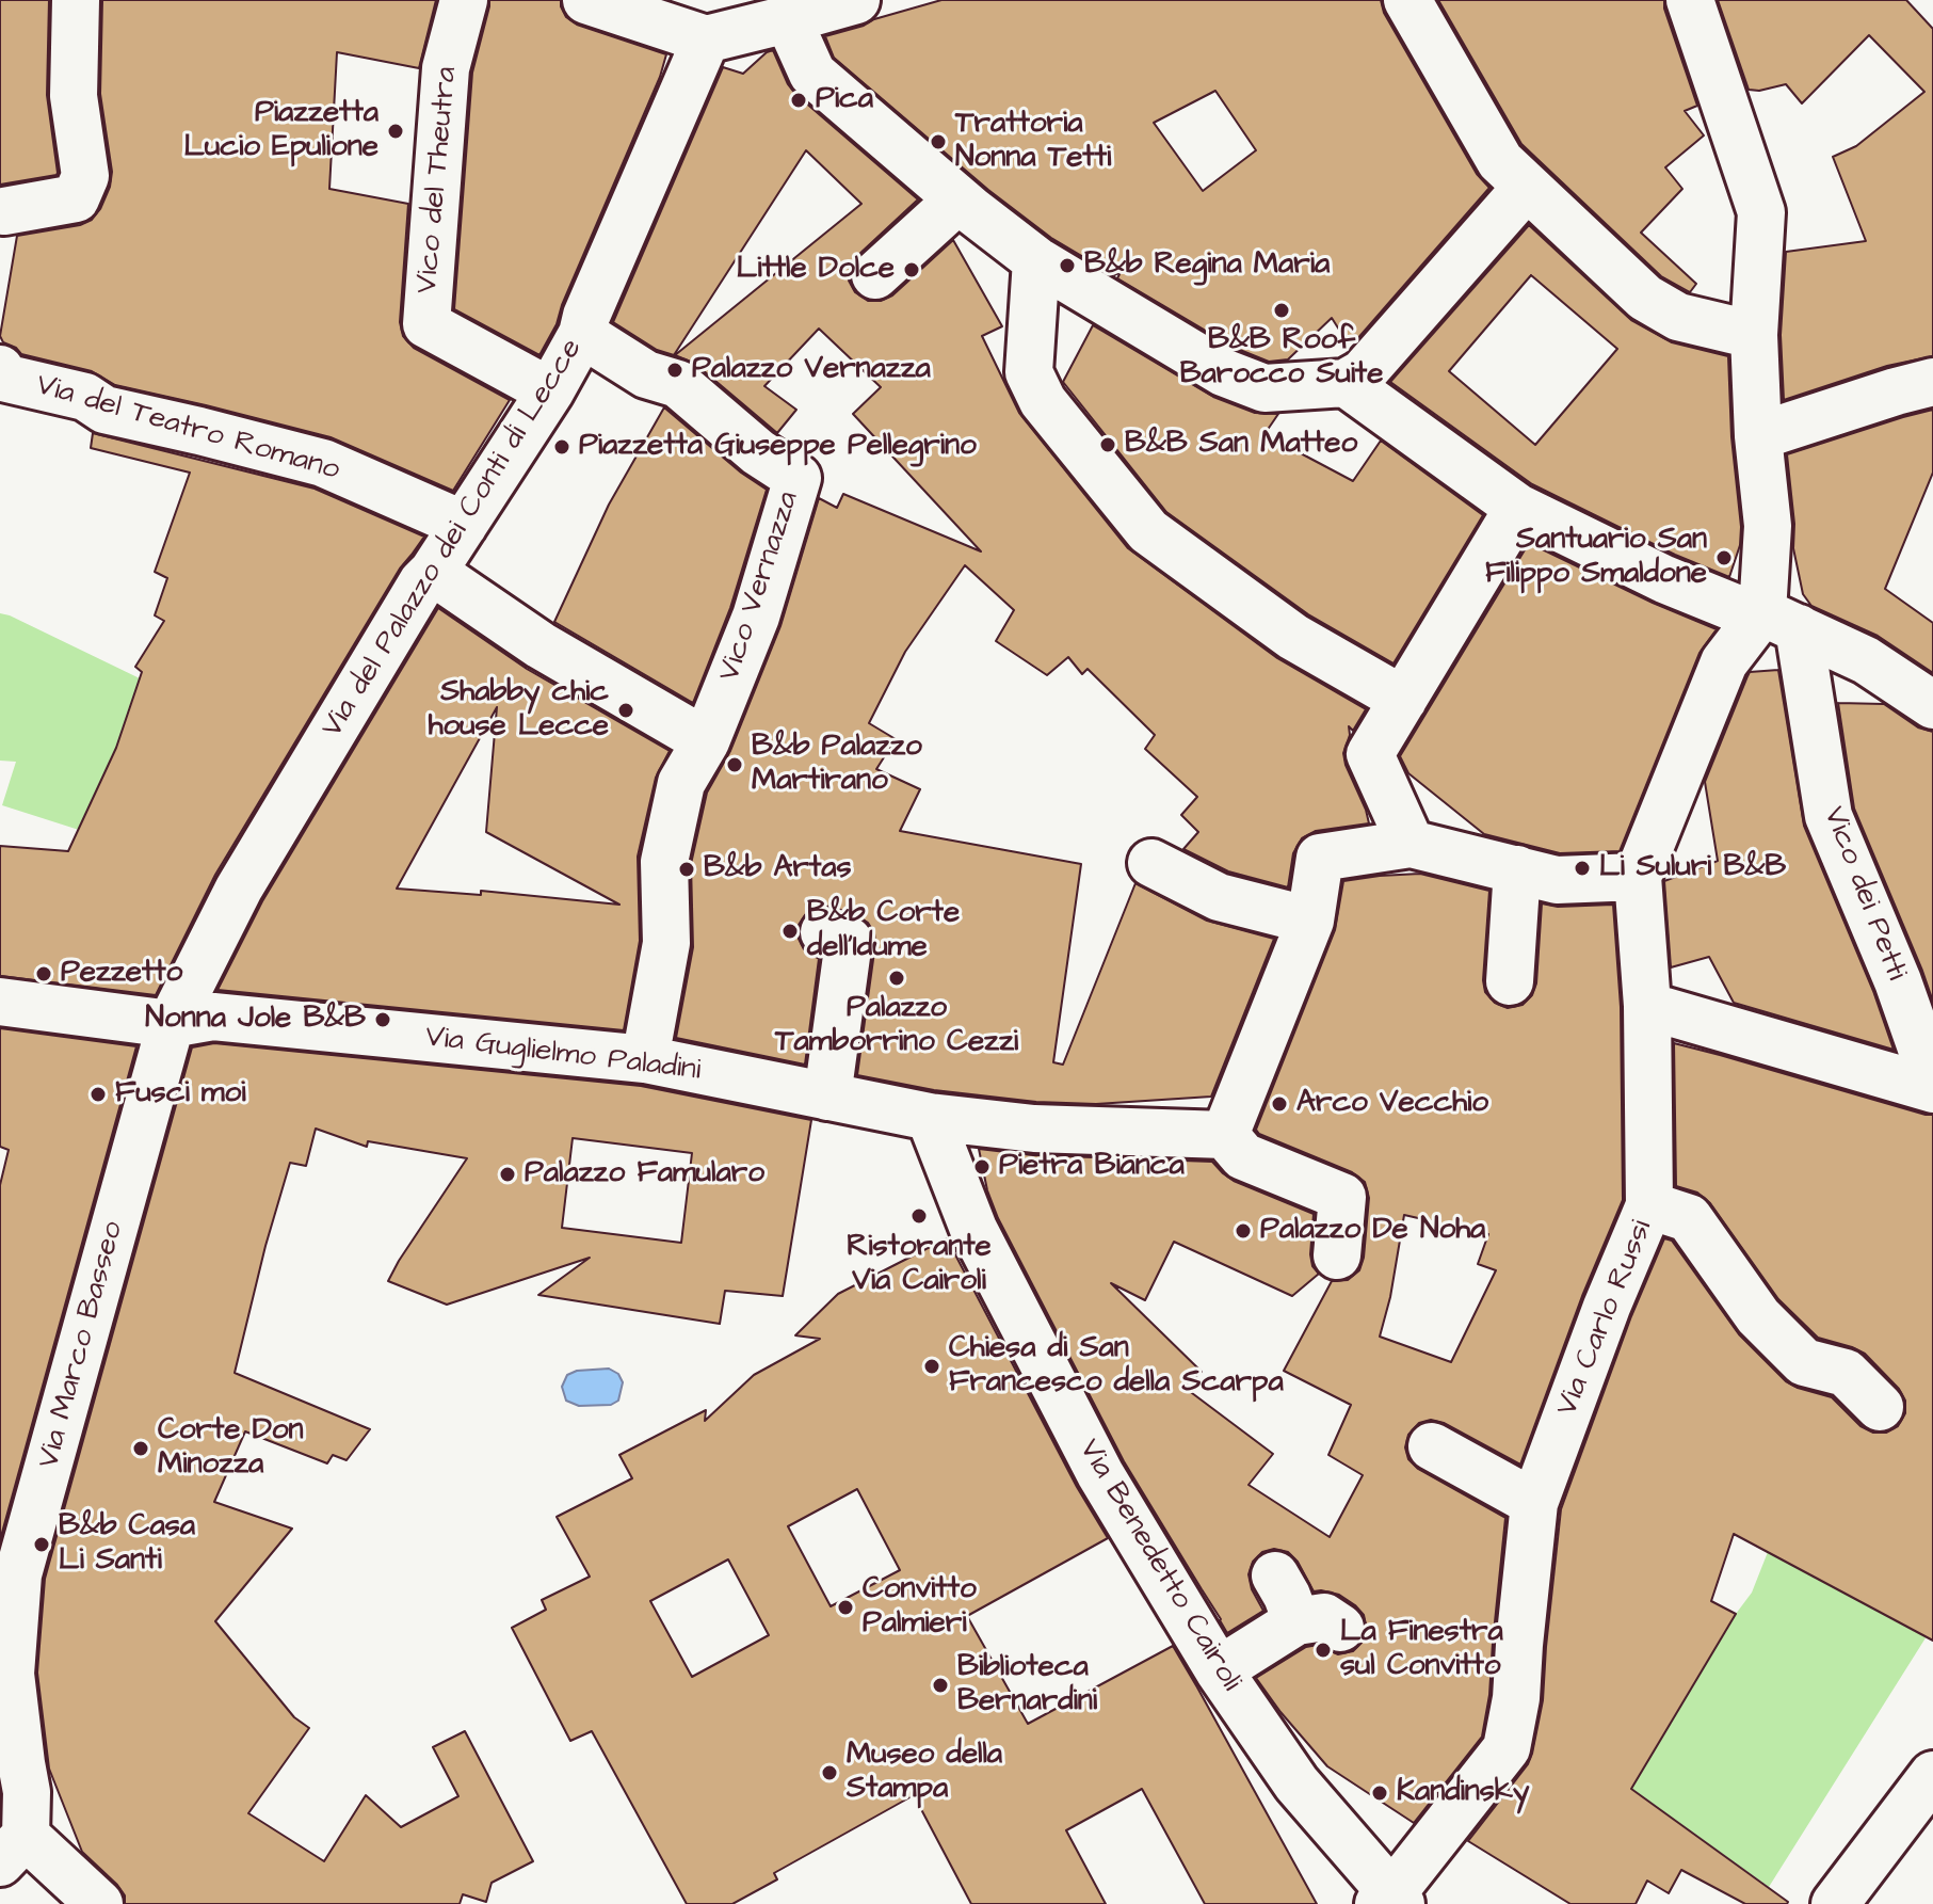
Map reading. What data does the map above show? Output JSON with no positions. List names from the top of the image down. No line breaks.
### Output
{"streets":{"street":["Vico del Theutra","Via del Teatro Romano","Via del Palazzo dei Conti di Lecce","Vico Vernazza","Vico dei Petti","Via Guglielmo Paladini","Via Carlo Russi","Via Marco Basseo","Via Benedetto Cairoli"]},"crossings":[["Vico del Theutra","Via del Palazzo dei Conti di Lecce"],["Via del Teatro Romano","Via del Palazzo dei Conti di Lecce"],["Via del Palazzo dei Conti di Lecce","Vico Vernazza"],["Via del Palazzo dei Conti di Lecce","Via Guglielmo Paladini"],["Via del Palazzo dei Conti di Lecce","Via Marco Basseo"],["Vico dei Petti","Via Carlo Russi"],["Via Guglielmo Paladini","Via Marco Basseo"],["Via Guglielmo Paladini","Via Benedetto Cairoli"],["Via Carlo Russi","Via Benedetto Cairoli"]],"places":["Pica","Piazzetta Lucio Epulione","Trattoria Nonna Tetti","B&b Regina Maria","Little Dolce","B&B Roof Barocco Suite","Palazzo Vernazza","B&B San Matteo","Piazzetta Giuseppe Pellegrino","Santuario San Filippo Smaldone","Shabby chic house Lecce","B&b Palazzo Martirano","Li Suluri B&B","B&b Artas","B&b Corte dell'Idume","Pezzetto","Palazzo Tamborrino Cezzi","Nonna Jole B&B","Fusci moi","Arco Vecchio","Pietra Bianca","Palazzo Famularo","Ristorante Via Cairoli","Palazzo De Noha","Chiesa di San Francesco della Scarpa","Corte Don Minozza","B&b Casa Li Santi","Convitto Palmieri","La Finestra sul Convitto","Biblioteca Bernardini","Museo della Stampa","Kandinsky"]}
